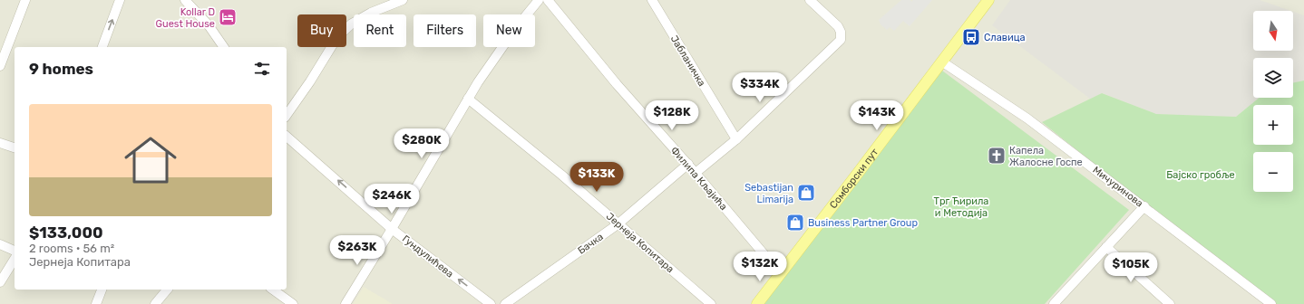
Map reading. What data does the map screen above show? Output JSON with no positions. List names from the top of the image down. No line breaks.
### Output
{"streets":{"main road":["Сомборски пут"],"street":["Јабланичка","Филипа Кљајића","Мичуринова","Јернеја Копитара","Бачка","Гундулићева"]},"crossings":[["Филипа Кљајића","Сомборски пут"],["Филипа Кљајића","Бачка"],["Сомборски пут","Мичуринова"],["Јернеја Копитара","Бачка"]],"one_way":["Гундулићева"],"parks":["Бајско гробље","Трг Ћирила и Методија"],"places":{"hotel":["Kollar D Guest House"],"bus stop":["Славица"],"church":["Капела Жалосне Госпе"],"shop":["Sebastijan Limarija","Business Partner Group"]},"north":"bottom","page":{"map_buttons":["+","−"],"chip":["Buy","Rent","Filters","New"],"heading":"9 homes","price":["$334K","$128K","$143K","$280K","$133K","$246K","$263K","$132K","$105K"],"list":[{"name":"$133,000","note":"2 rooms · 56 m² · Јернеја Копитара"}]}}
